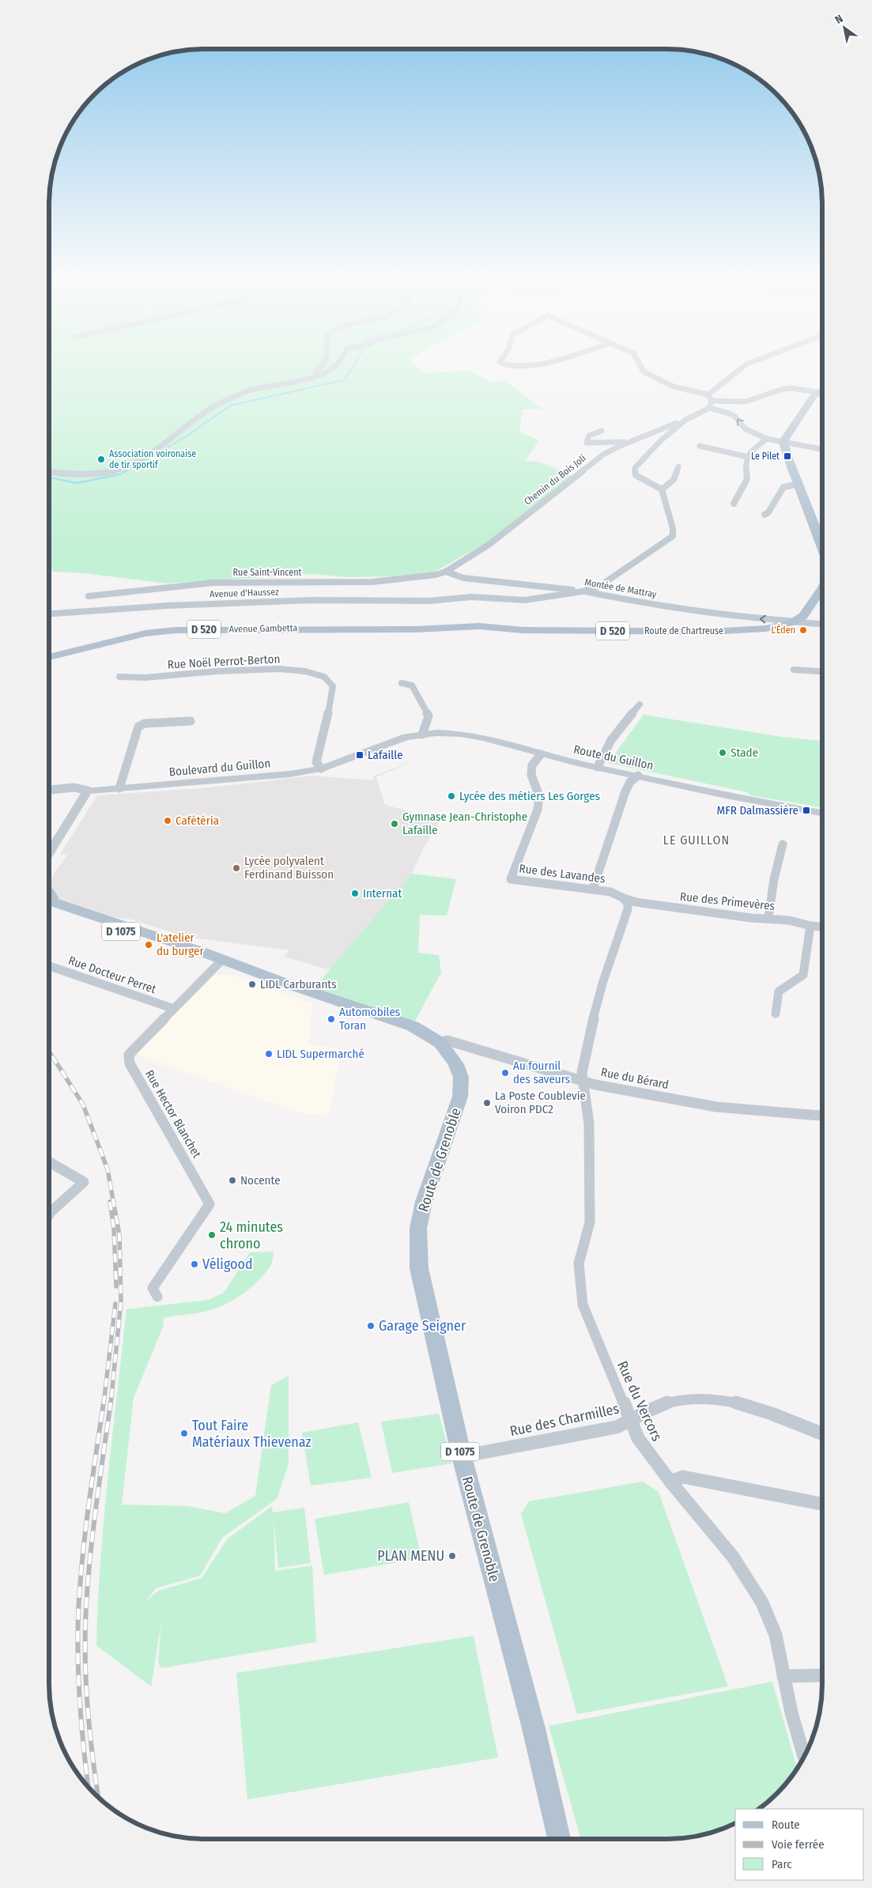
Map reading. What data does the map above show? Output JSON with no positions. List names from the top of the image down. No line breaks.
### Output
{"streets":{"main road":["Avenue Gambetta","D 520","Route de Chartreuse","D 1075","Route de Grenoble"],"street":["Chemin du Bois Joli","Rue Saint-Vincent","Montée de Mattray","Avenue d'Haussez","Rue Noël Perrot-Berton","Route du Guillon","Boulevard du Guillon","Rue des Lavandes","Rue des Primevères","Rue Docteur Perret","Rue du Bérard","Rue Hector Blanchet","Rue du Vercors","Rue des Charmilles"]},"crossings":[["Chemin du Bois Joli","Rue Saint-Vincent"],["Chemin du Bois Joli","Montée de Mattray"],["Rue Saint-Vincent","Montée de Mattray"],["Montée de Mattray","Avenue d'Haussez"],["Montée de Mattray","Route de Chartreuse"],["Avenue Gambetta","Route de Chartreuse"],["Rue Noël Perrot-Berton","Boulevard du Guillon"],["Route du Guillon","Boulevard du Guillon"],["Route du Guillon","Rue des Lavandes"],["Rue des Lavandes","Rue des Primevères"],["D 1075","Rue Hector Blanchet"],["D 1075","Route de Grenoble"],["Rue Docteur Perret","Rue Hector Blanchet"],["Rue du Bérard","Route de Grenoble"],["Rue du Bérard","Rue du Vercors"],["Rue Hector Blanchet","Route de Grenoble"],["Route de Grenoble","Rue des Charmilles"],["Rue du Vercors","Rue des Charmilles"]],"one_way":["Montée de Mattray"],"districts":["LE GUILLON"],"places":{"transit":["Le Pilet","Lafaille","MFR Dalmassière"],"other":["Association voironaise de tir sportif","L'Éden","Stade","Lycée des métiers Les Gorges","Cafétéria","Gymnase Jean-Christophe Lafaille","Lycée polyvalent Ferdinand Buisson","Internat","L'atelier du burger","LIDL Carburants","Automobiles Toran","LIDL Supermarché","Au fournil des saveurs","La Poste Coublevie Voiron PDC2","Nocente","24 minutes chrono","Véligood","Garage Seigner","Tout Faire Matériaux Thievenaz","PLAN MENU"]},"legend":["Route","Voie ferrée","Parc"],"north":"top left"}
